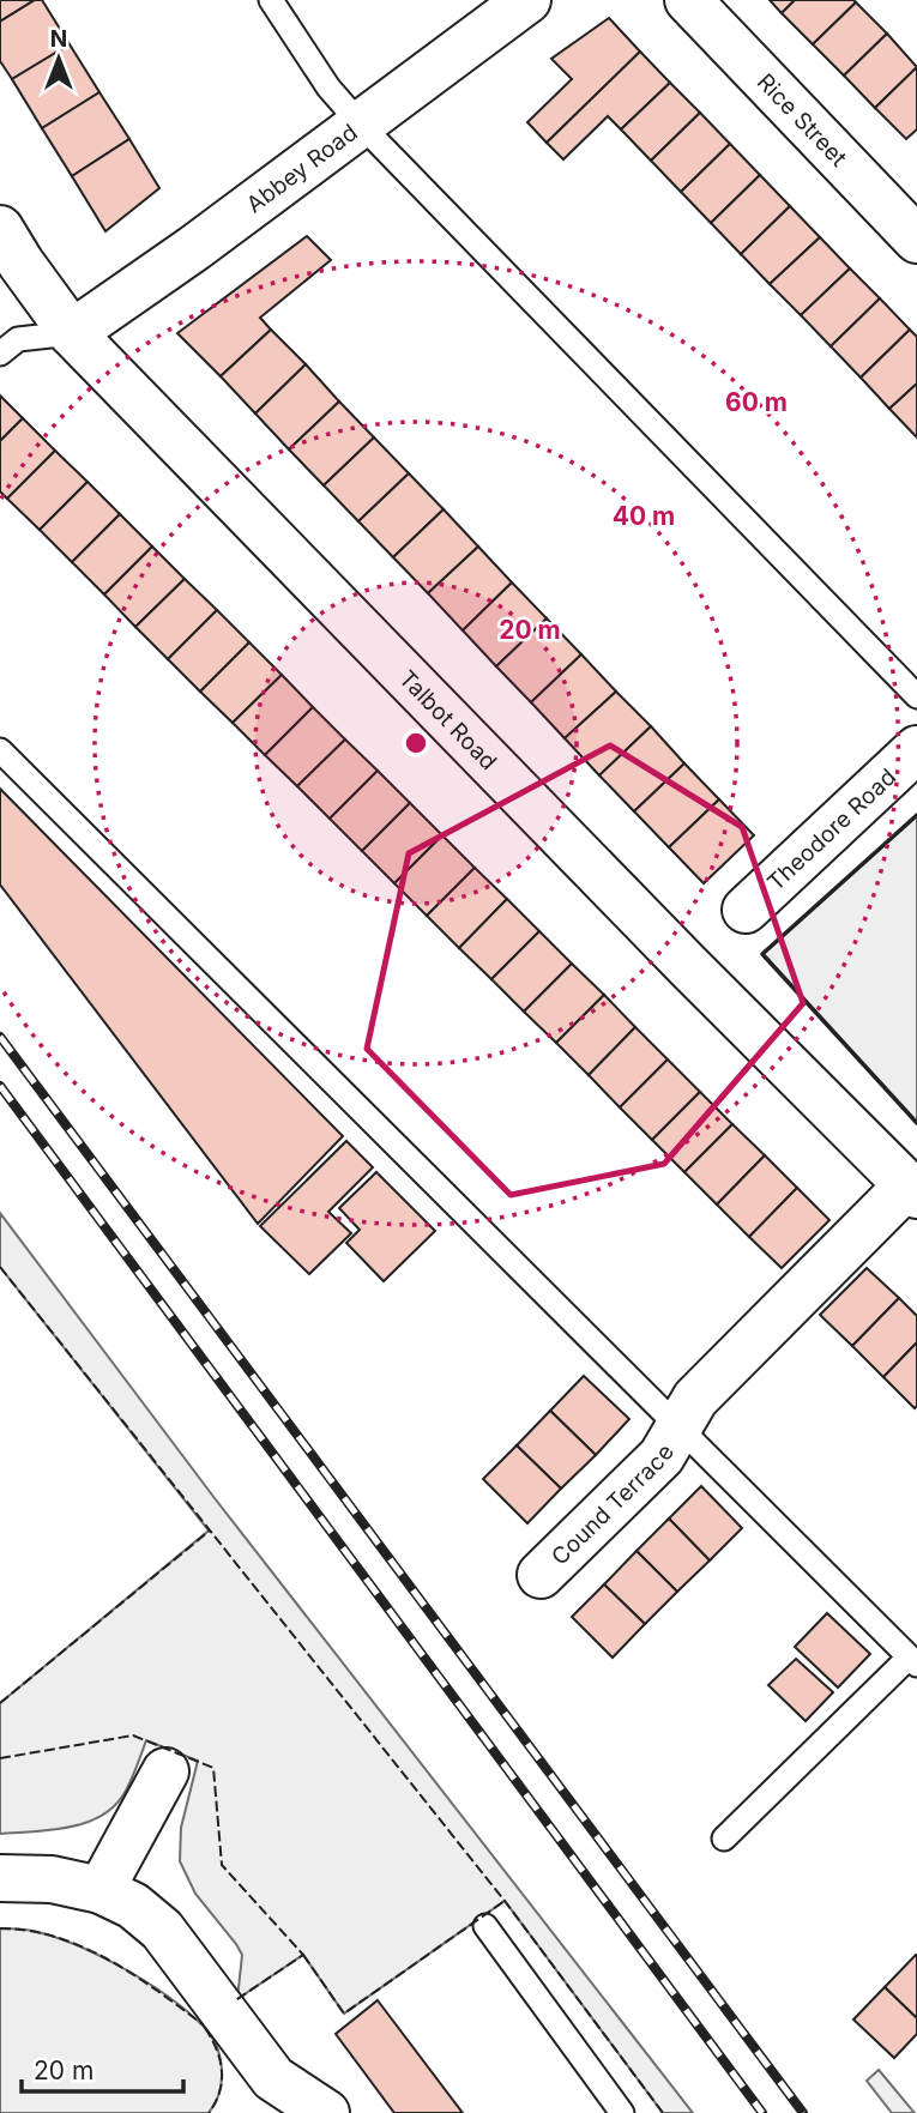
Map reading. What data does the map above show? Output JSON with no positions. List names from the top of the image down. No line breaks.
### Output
{"streets":{"main road":["Rice Street","Abbey Road","Talbot Road","Theodore Road","Cound Terrace"]},"crossings":[["Abbey Road","Talbot Road"],["Talbot Road","Cound Terrace"]],"scale_bar":"20 m","north":"top","rings":["60 m","40 m","20 m"]}
